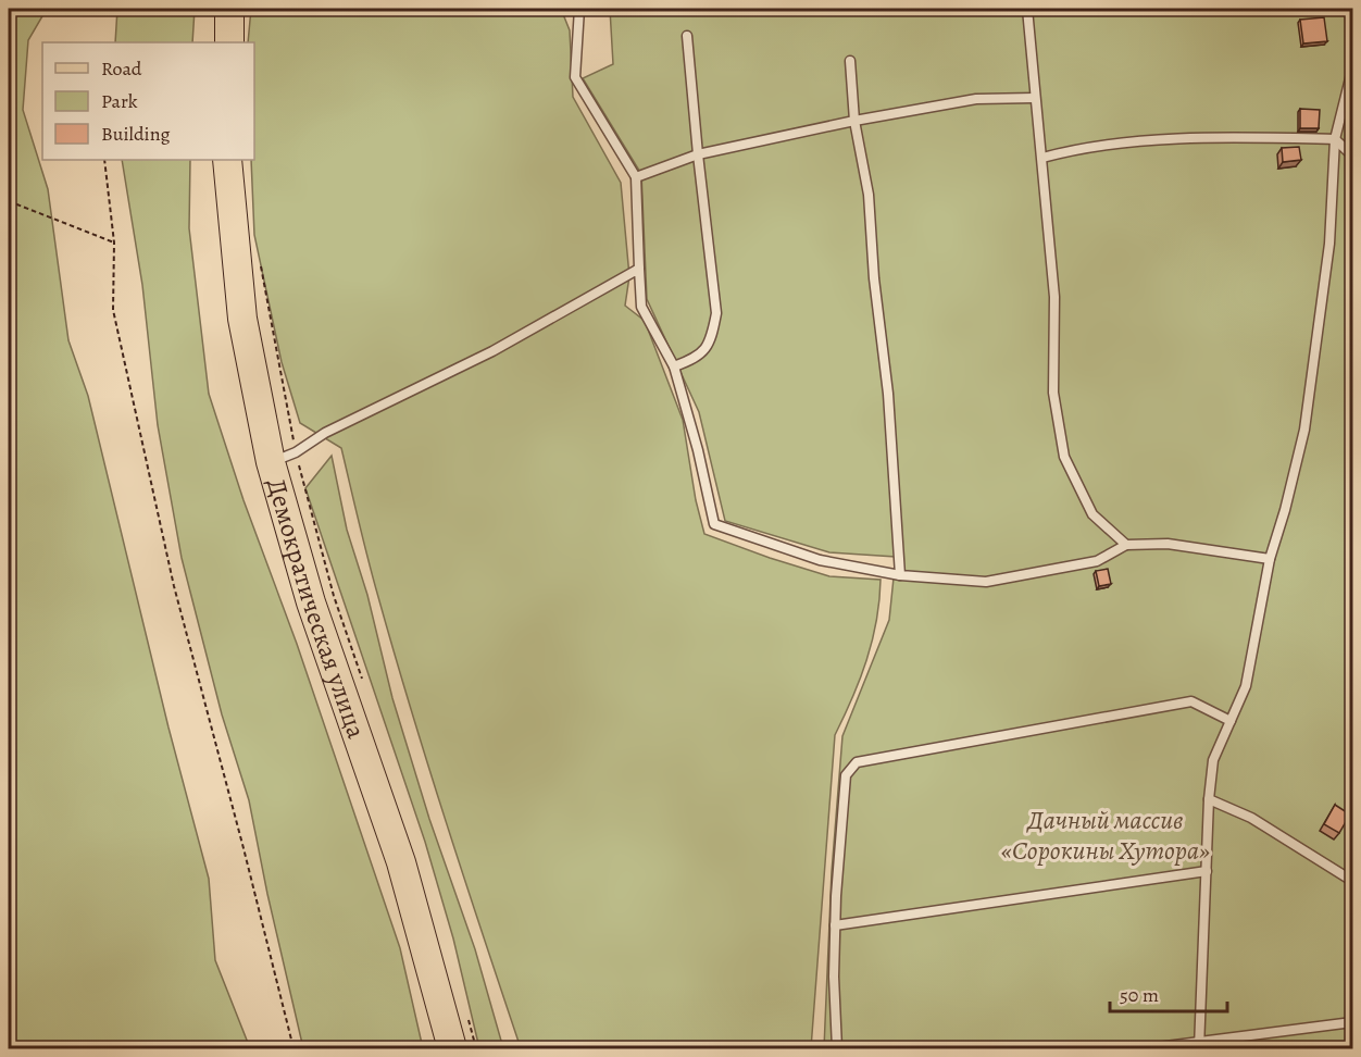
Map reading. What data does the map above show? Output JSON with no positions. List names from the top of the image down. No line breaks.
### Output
{"streets":{"main road":["Демократическая улица"]},"parks":["Дачный массив «Сорокины Хутора»"],"legend":["Road","Park","Building"],"scale_bar":"50 m"}
